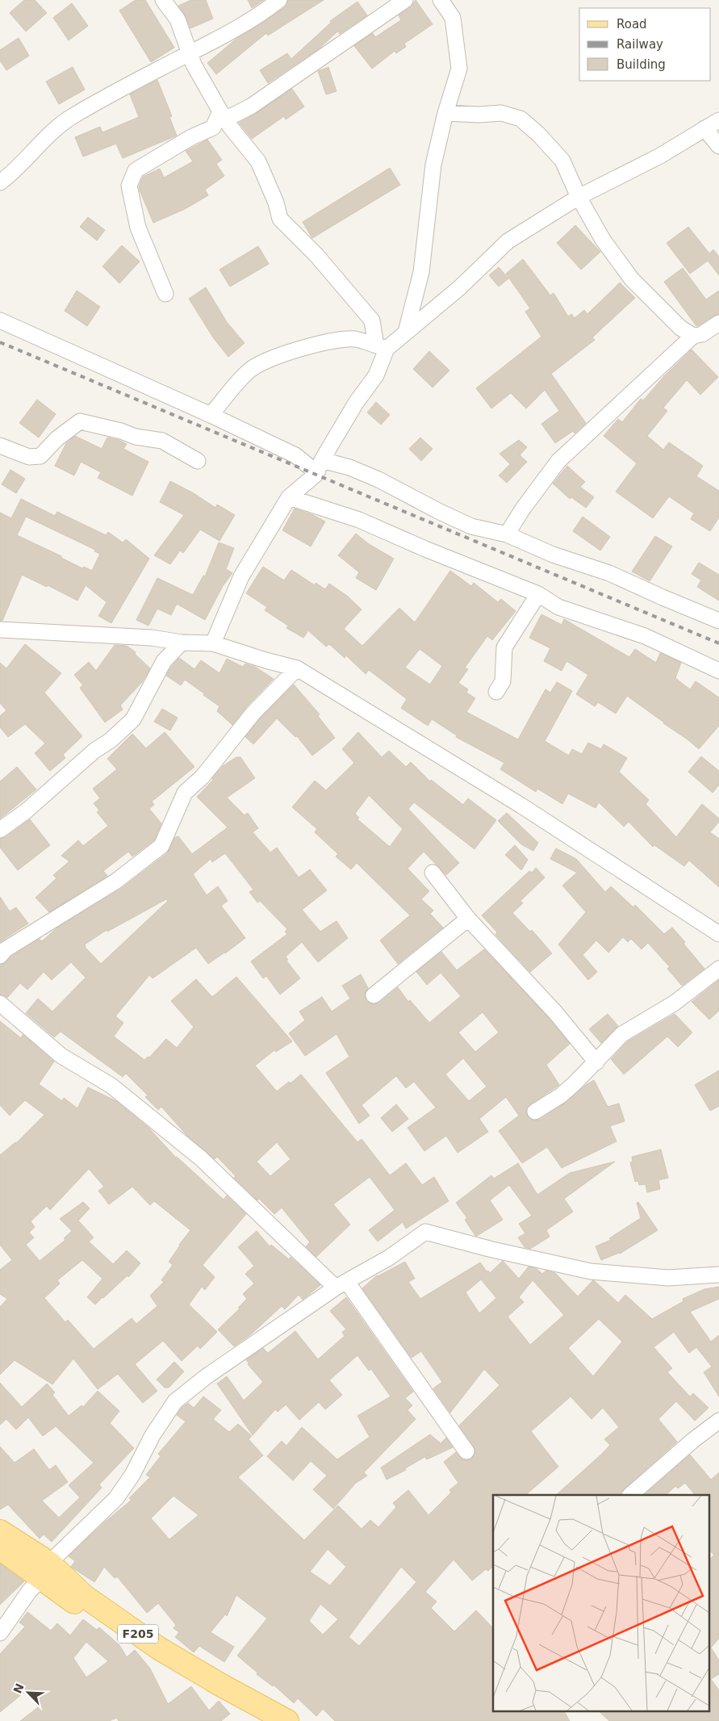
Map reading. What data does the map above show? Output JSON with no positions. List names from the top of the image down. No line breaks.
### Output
{"streets":{"main road":["F205"]},"legend":["Road","Railway","Building"],"north":"top left"}
